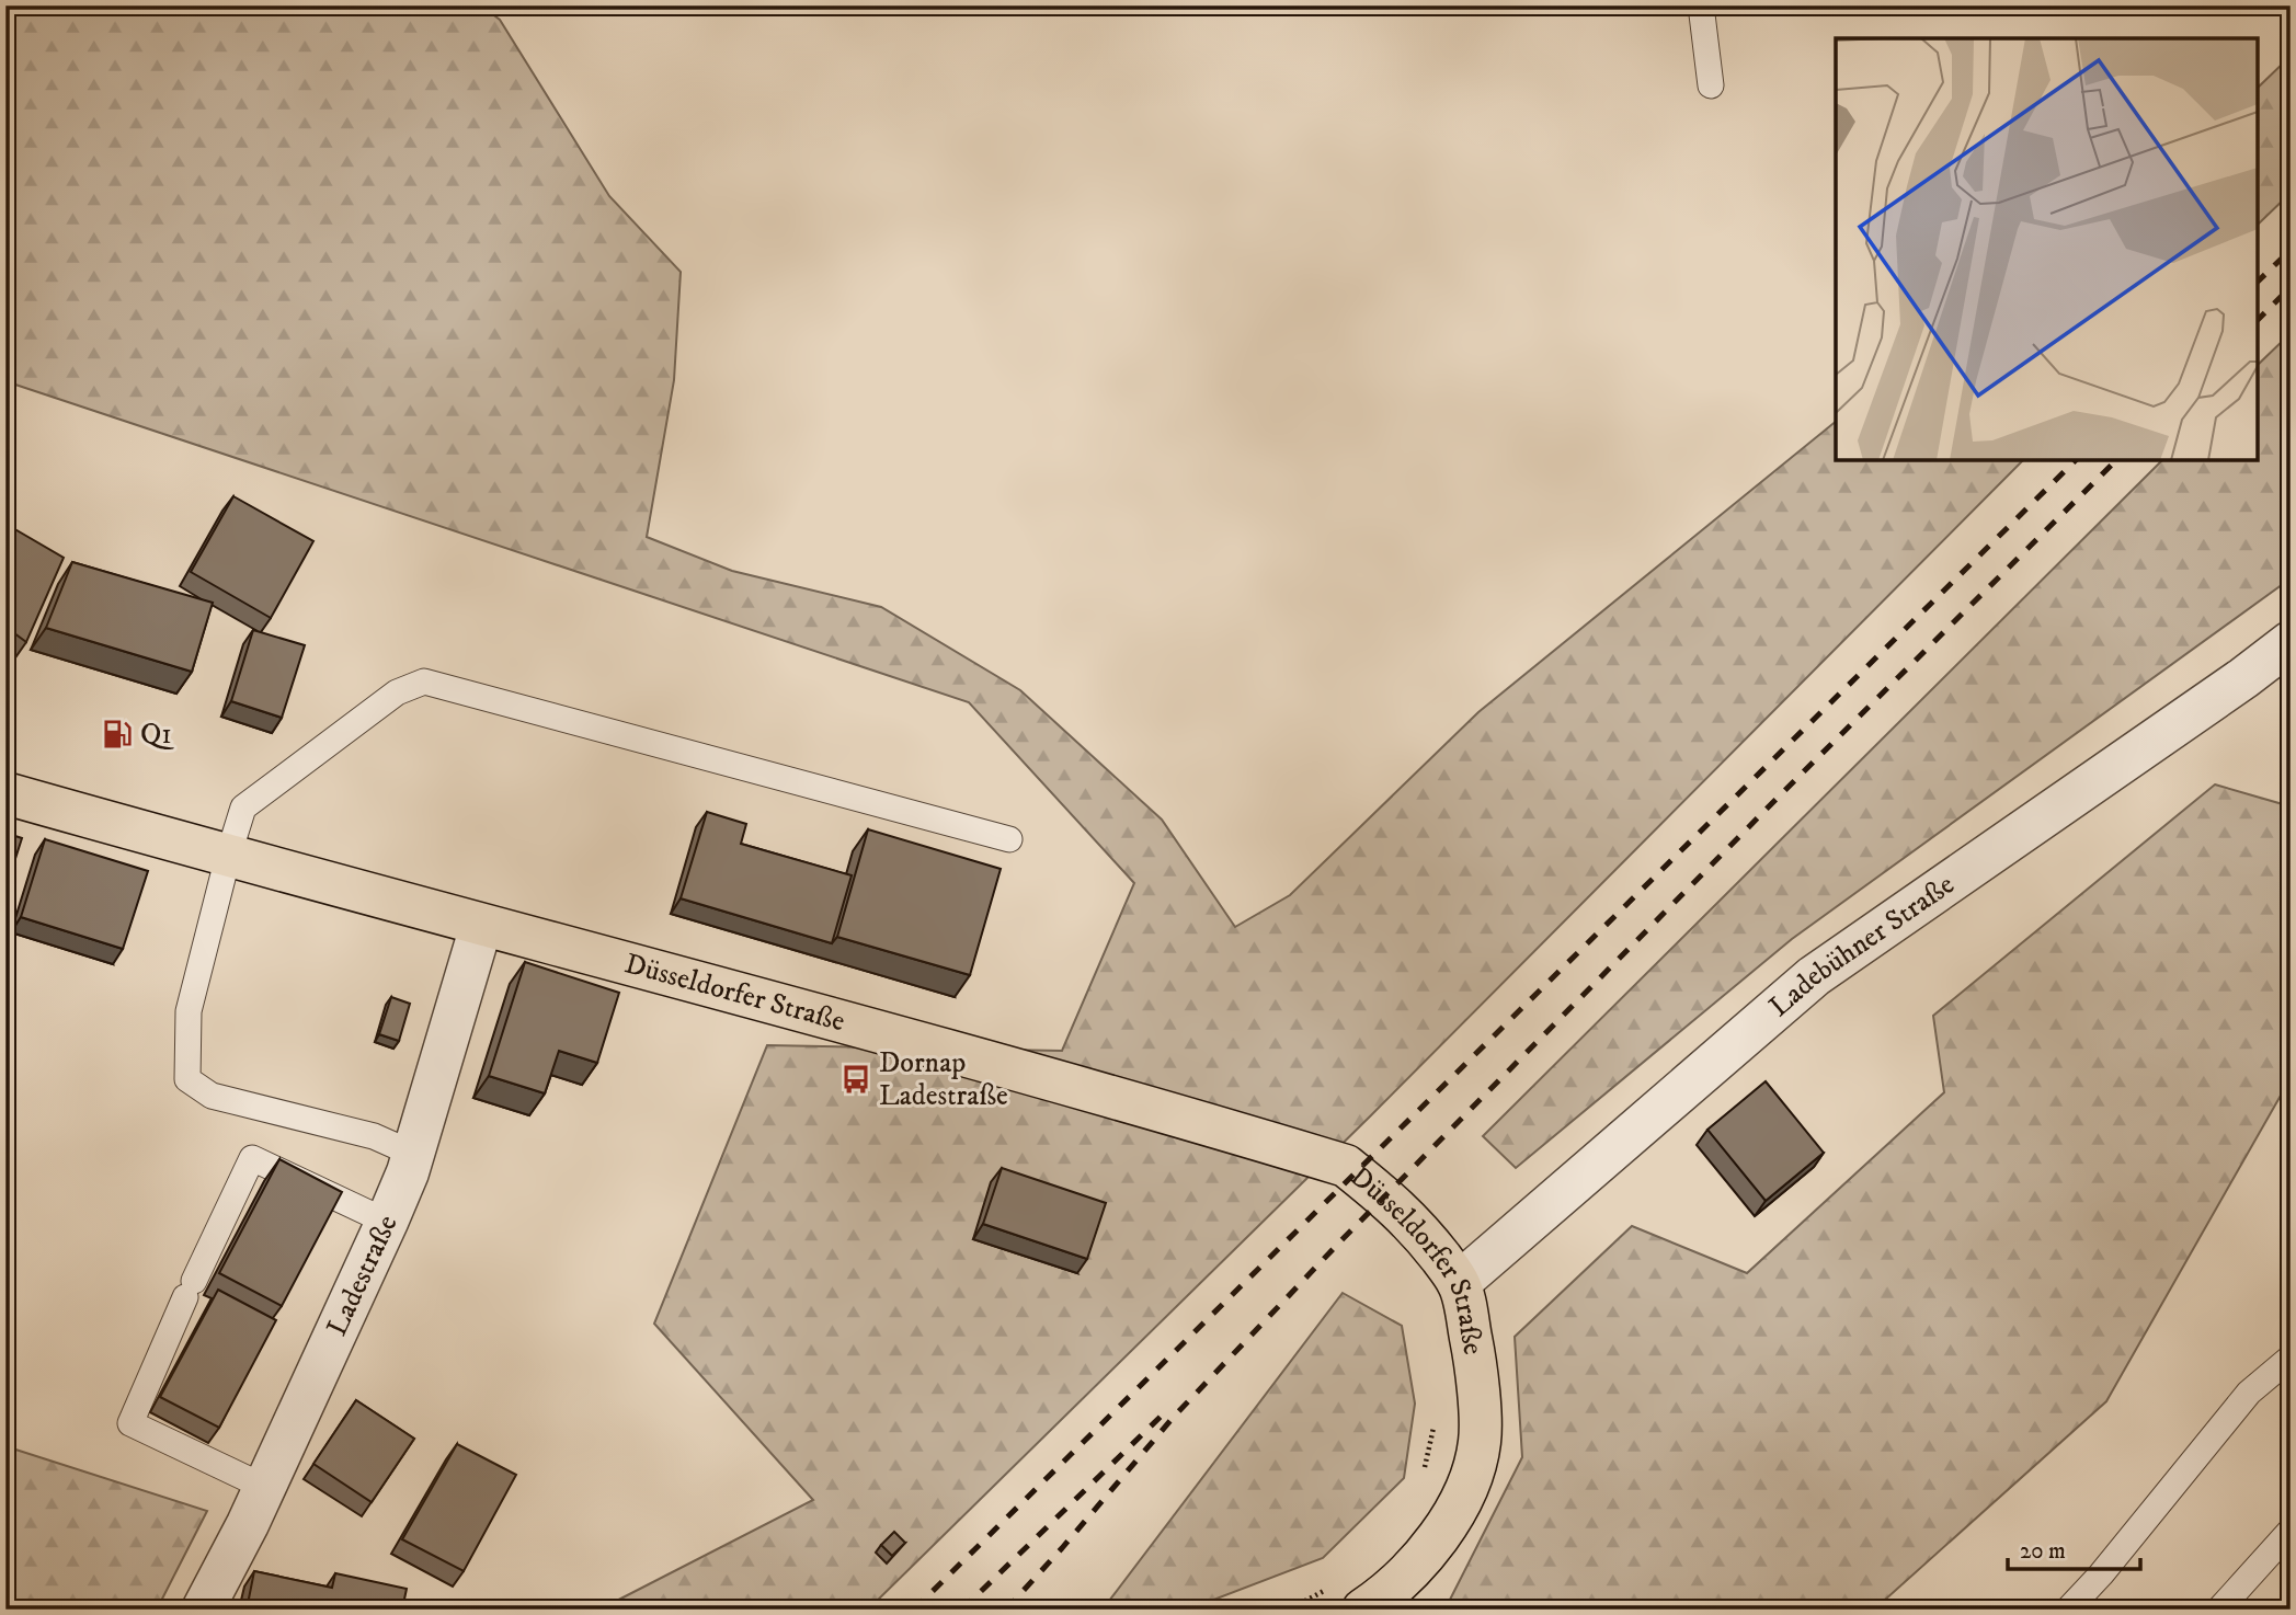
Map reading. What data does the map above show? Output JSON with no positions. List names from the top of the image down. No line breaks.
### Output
{"streets":{"main road":["Düsseldorfer Straße"],"street":["Ladebühner Straße","Ladestraße"]},"crossings":[["Ladebühner Straße","Düsseldorfer Straße"],["Düsseldorfer Straße","Ladestraße"]],"places":{"fuel station":["Q1"],"bus stop":["Dornap Ladestraße"]},"scale_bar":"20 m"}
